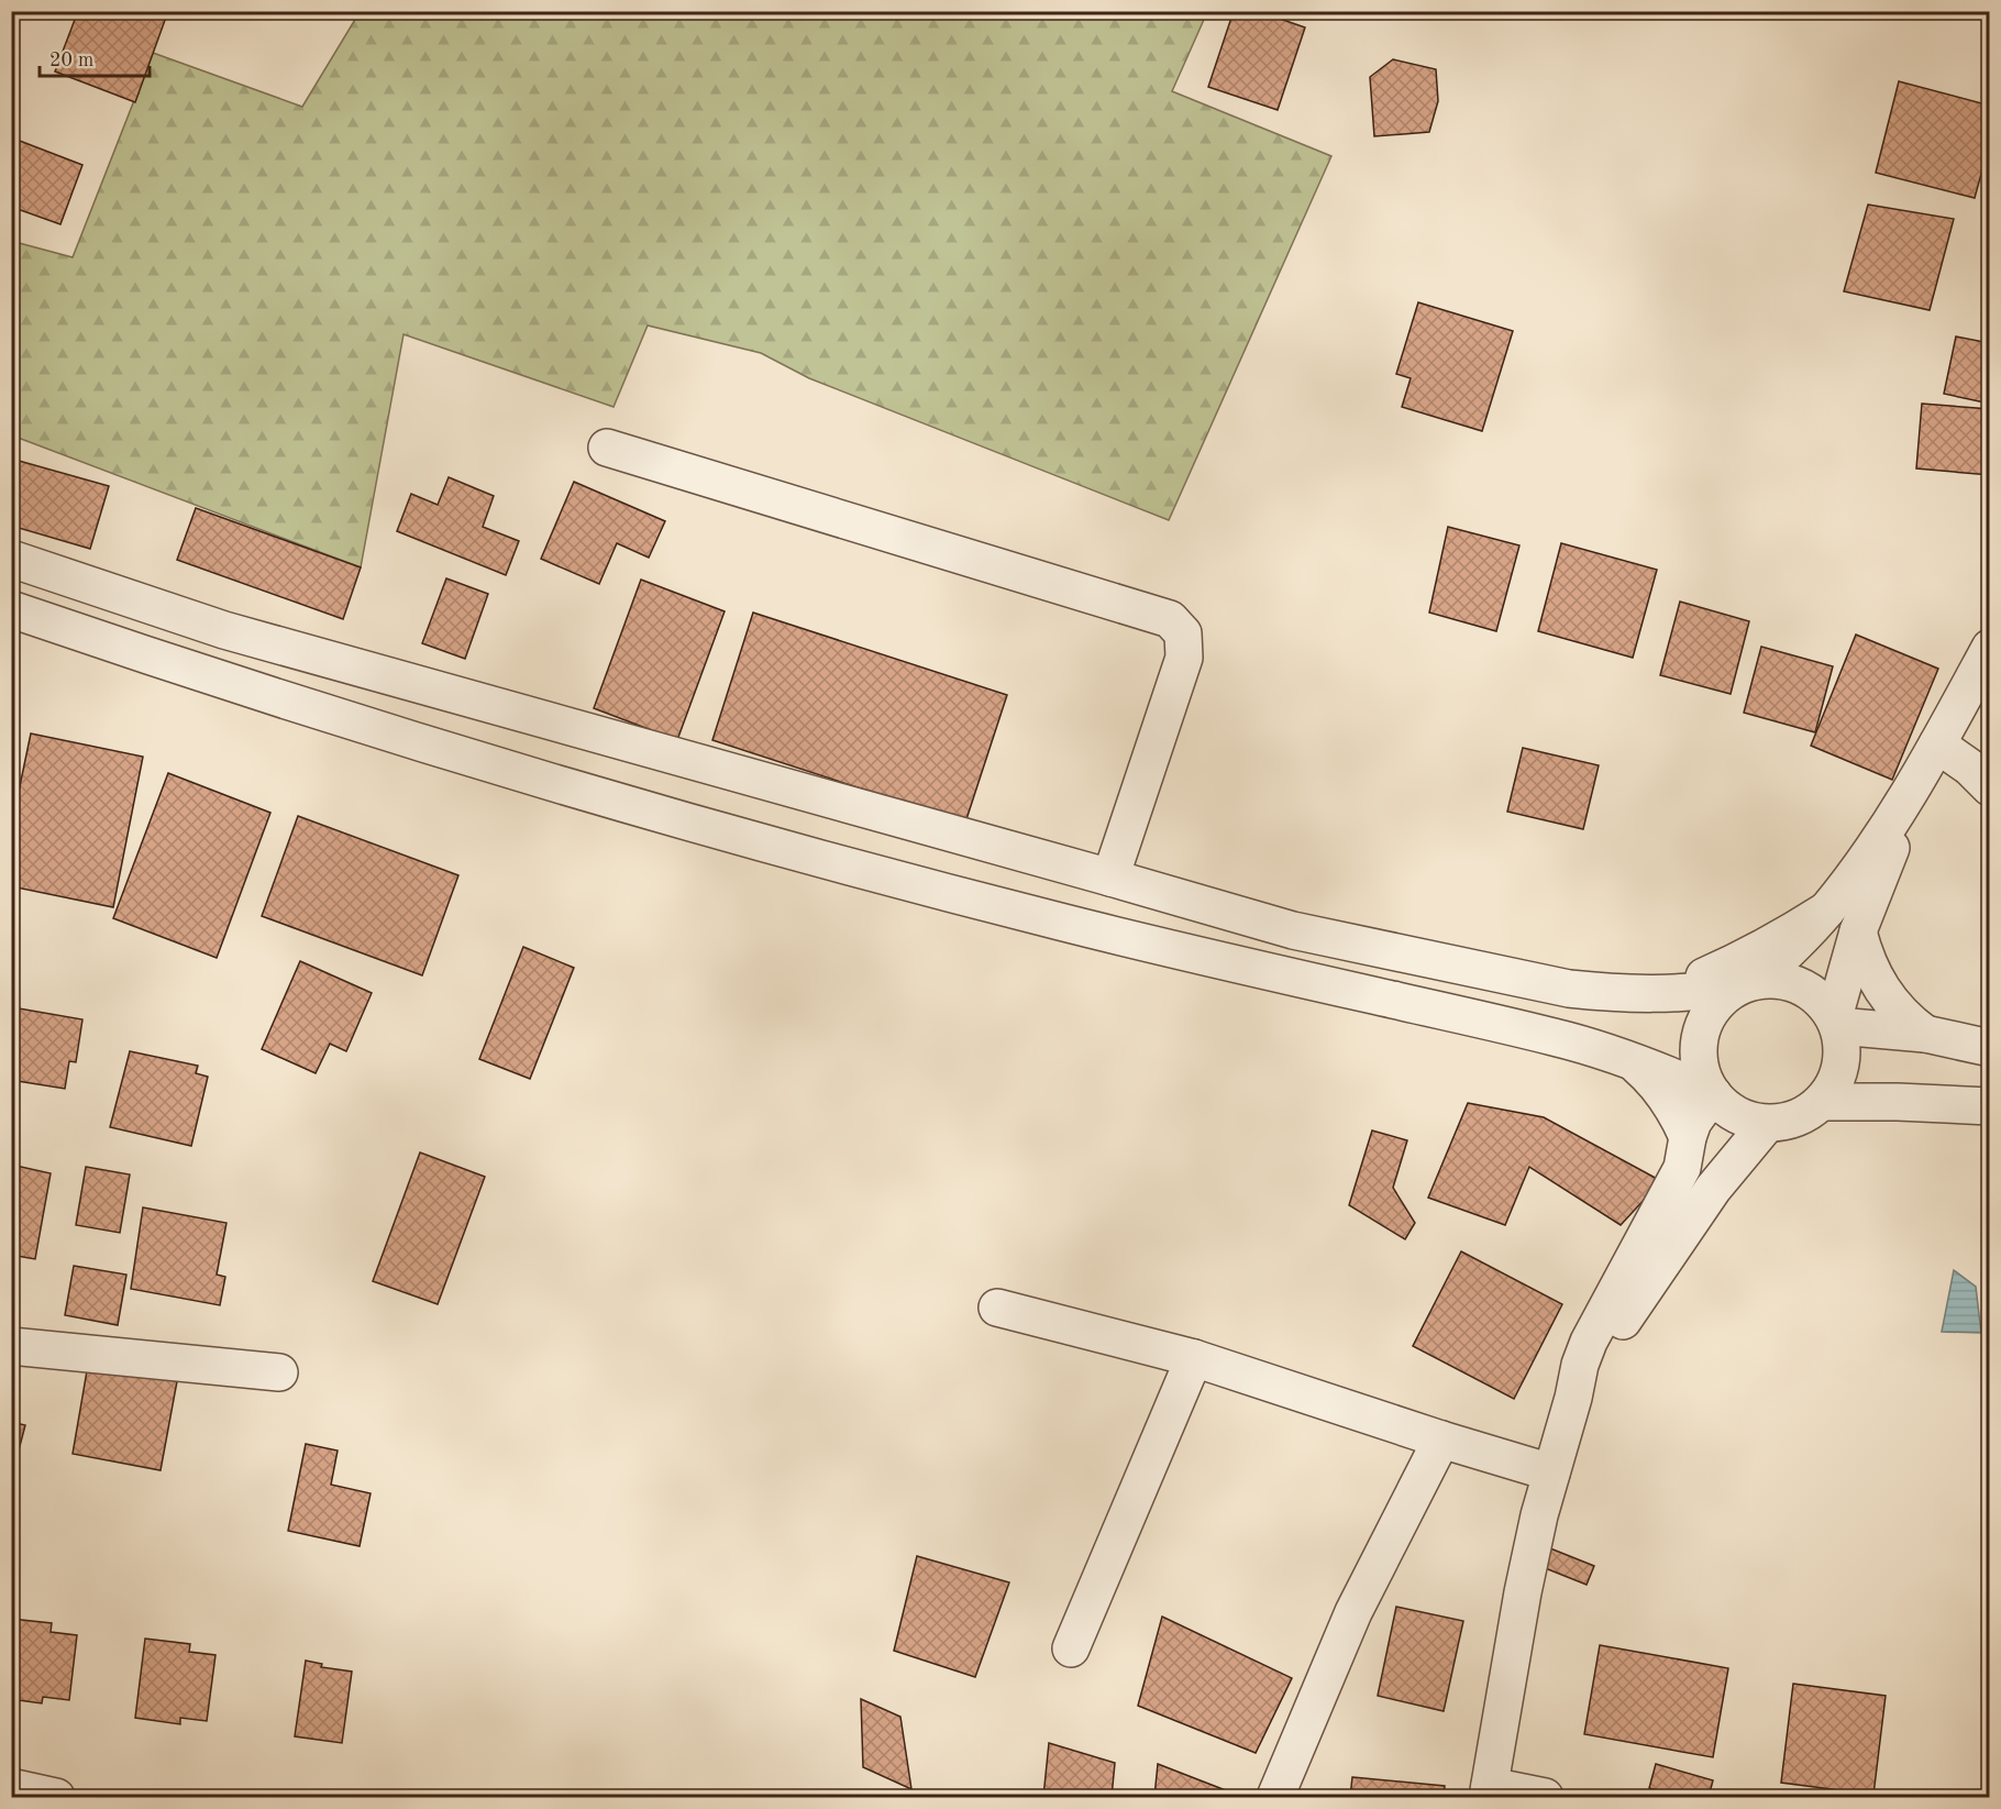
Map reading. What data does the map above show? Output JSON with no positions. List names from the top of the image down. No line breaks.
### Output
{"scale_bar":"20 m"}
